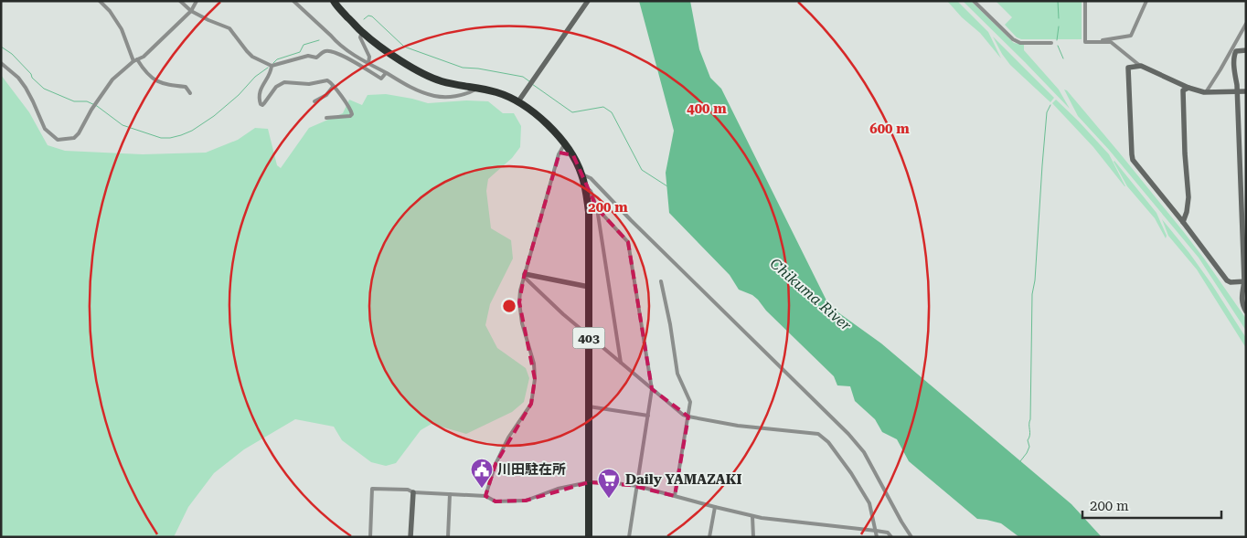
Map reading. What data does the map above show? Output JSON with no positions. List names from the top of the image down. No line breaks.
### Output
{"streets":{"highway":["403"]},"water":["Chikuma River"],"places":{"public building":["川田駐在所"],"supermarket":["Daily YAMAZAKI"]},"scale_bar":"200 m","rings":["400 m","600 m","200 m"]}
